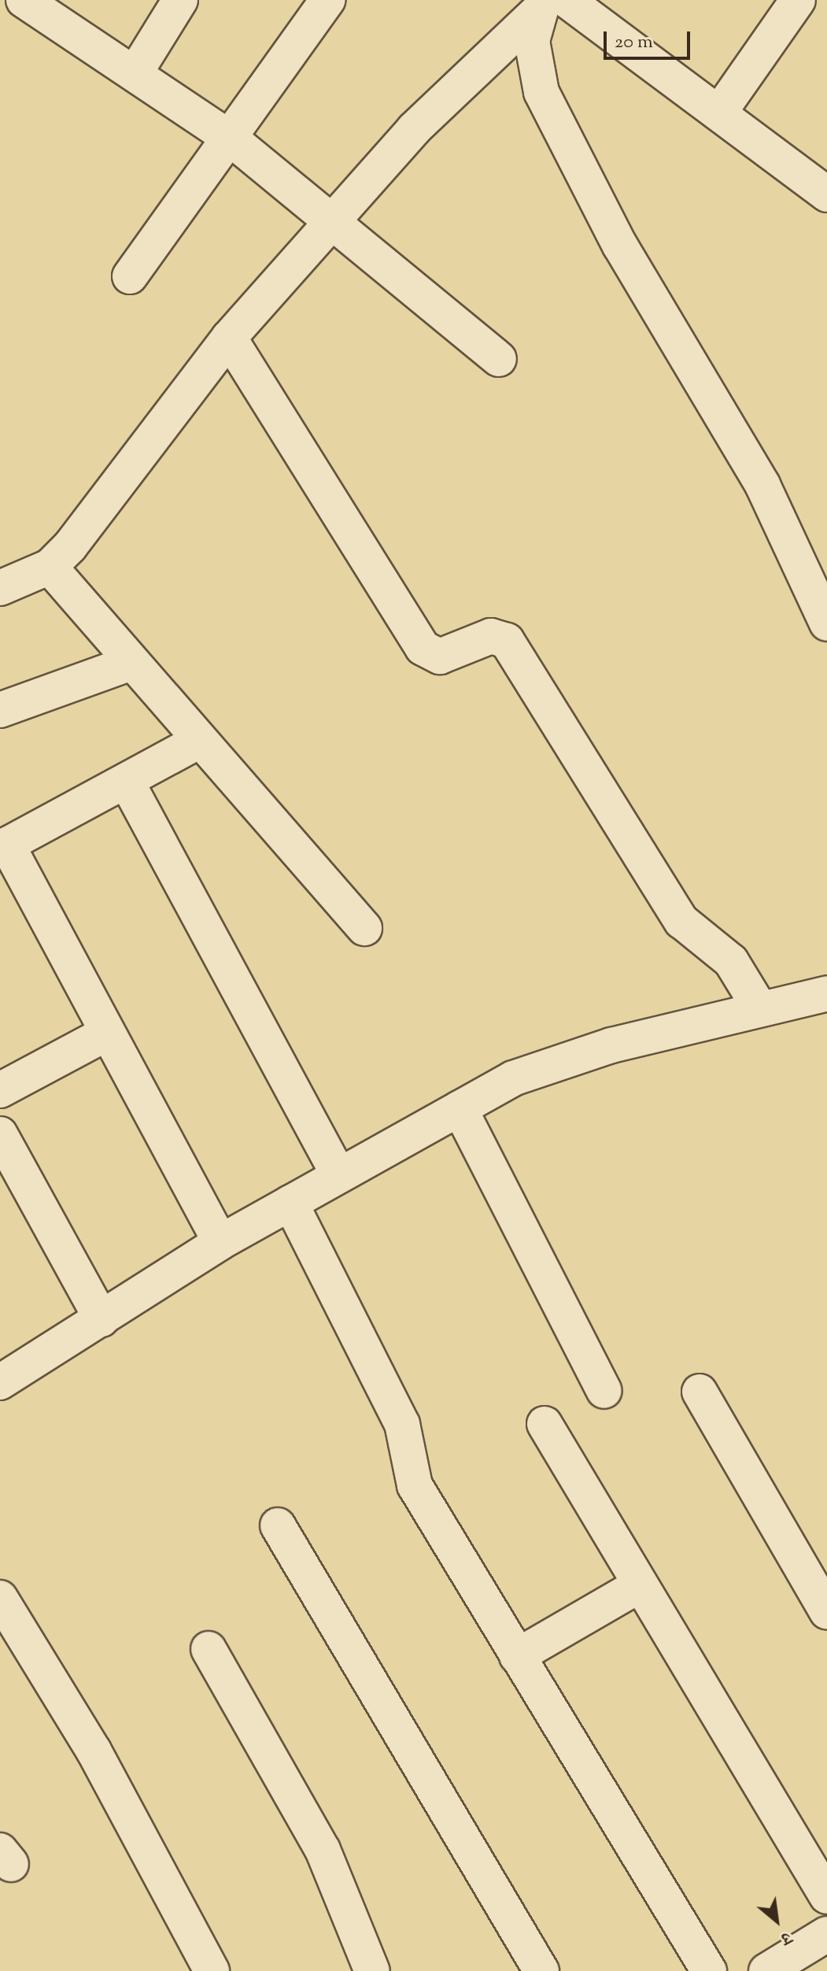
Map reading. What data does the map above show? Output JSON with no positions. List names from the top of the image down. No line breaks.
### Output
{"scale_bar":"20 m","north":"bottom right"}
